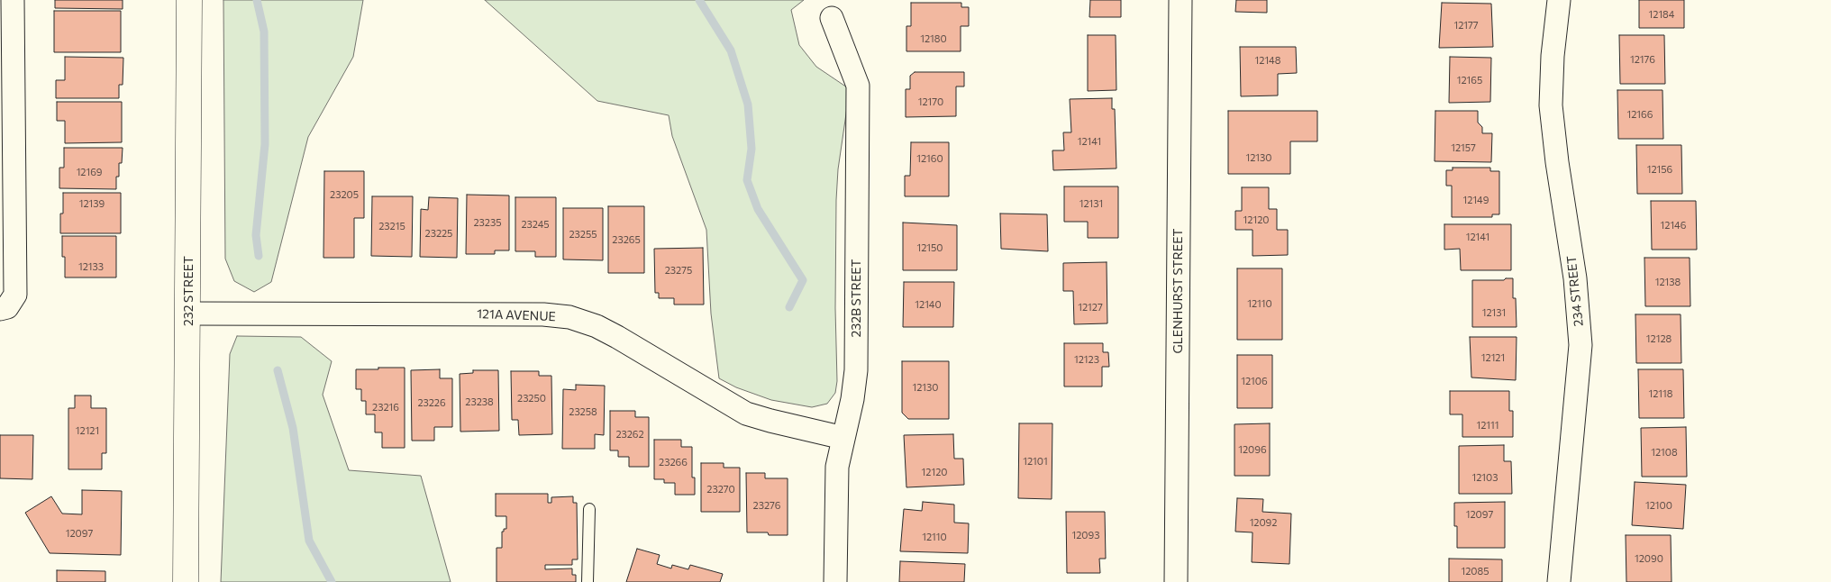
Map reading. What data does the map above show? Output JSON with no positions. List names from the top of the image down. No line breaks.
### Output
{"streets":{"main road":["232 STREET"],"street":["GLENHURST STREET","234 STREET","232B STREET","121A AVENUE"]},"crossings":[["232 STREET","121A AVENUE"],["232B STREET","121A AVENUE"]],"house_numbers":["12184","12177","12180","12176","12148","12165","12170","12166","12141","12157","12130","12160","12156","12169","23205","12149","12139","12131","12120","23235","23245","12146","23215","23225","23255","12141","23265","12150","12133","23275","12138","12110","12140","12127","12131","12128","12121","12123","12106","12130","12118","23250","23238","23226","23216","23258","12111","12121","23262","12096","12108","12101","23266","12120","12103","23270","23276","12100","12097","12092","12097","12093","12110","12090","12085"]}
